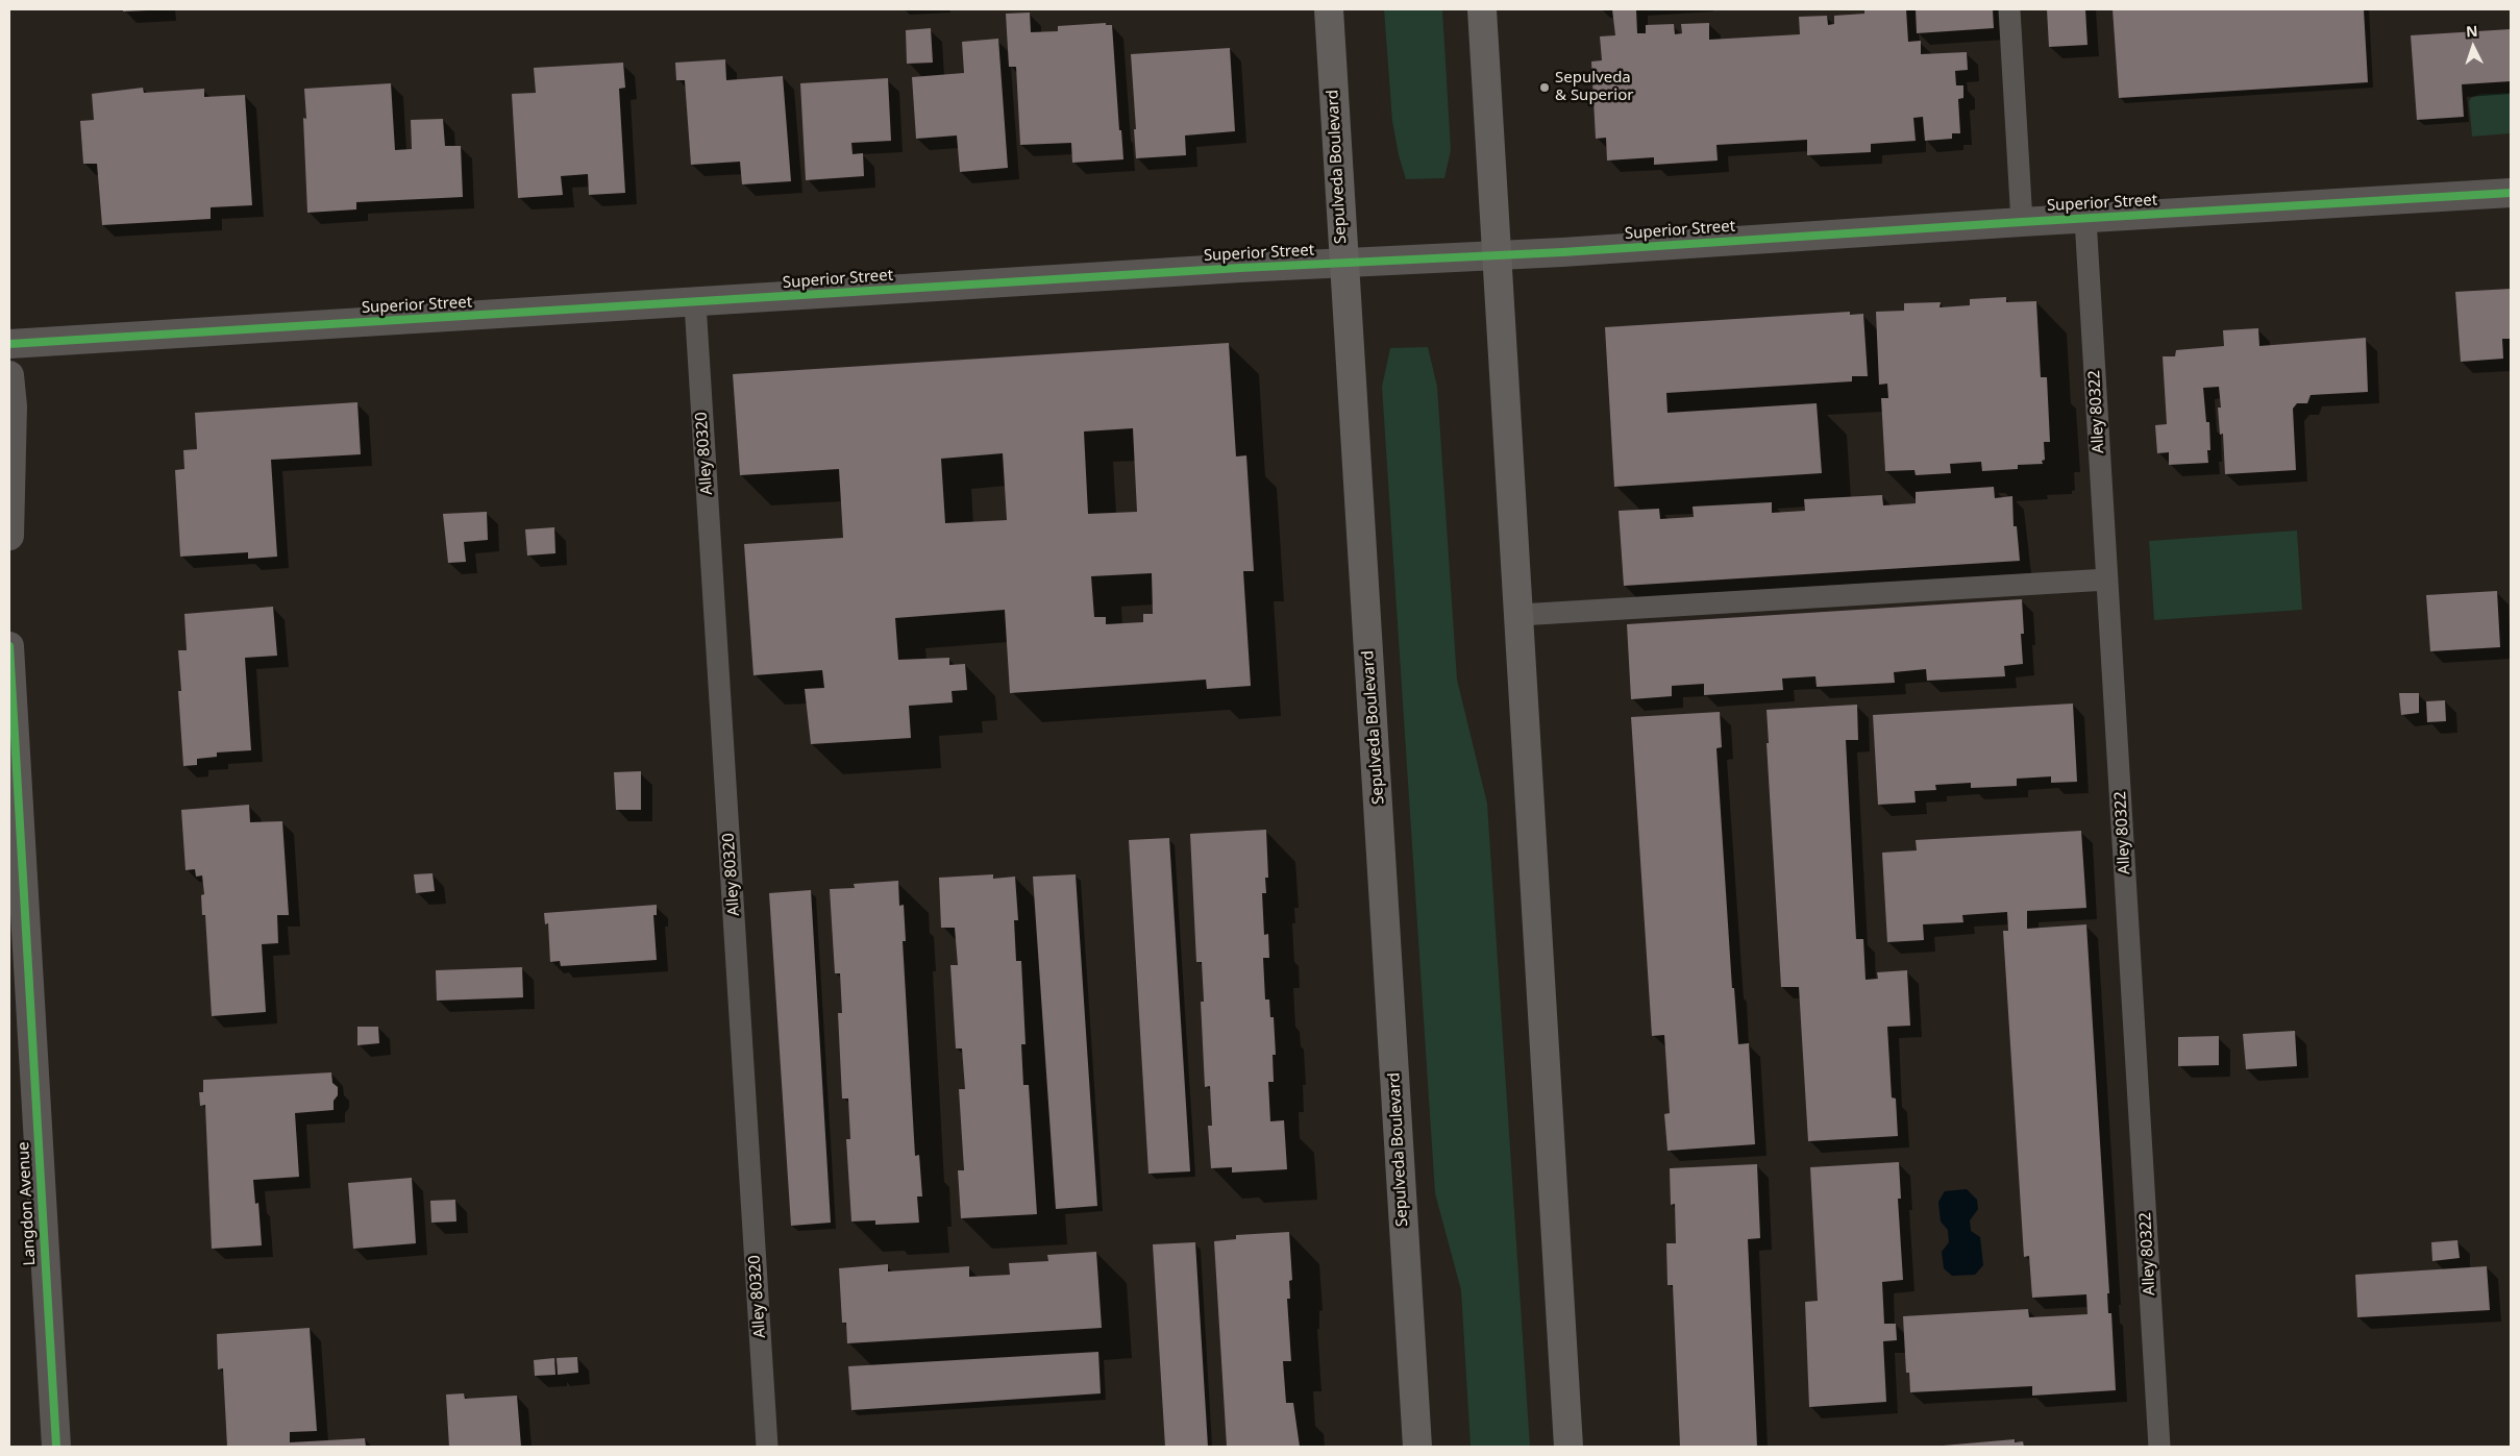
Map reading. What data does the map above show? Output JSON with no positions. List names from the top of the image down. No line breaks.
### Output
{"streets":{"main road":["Sepulveda Boulevard"],"street":["Superior Street","Langdon Avenue"],"lane":["Alley 80322","Alley 80320"]},"crossings":[["Sepulveda Boulevard","Superior Street"],["Superior Street","Alley 80322"],["Superior Street","Alley 80320"]],"places":["Sepulveda & Superior"],"north":"top"}
